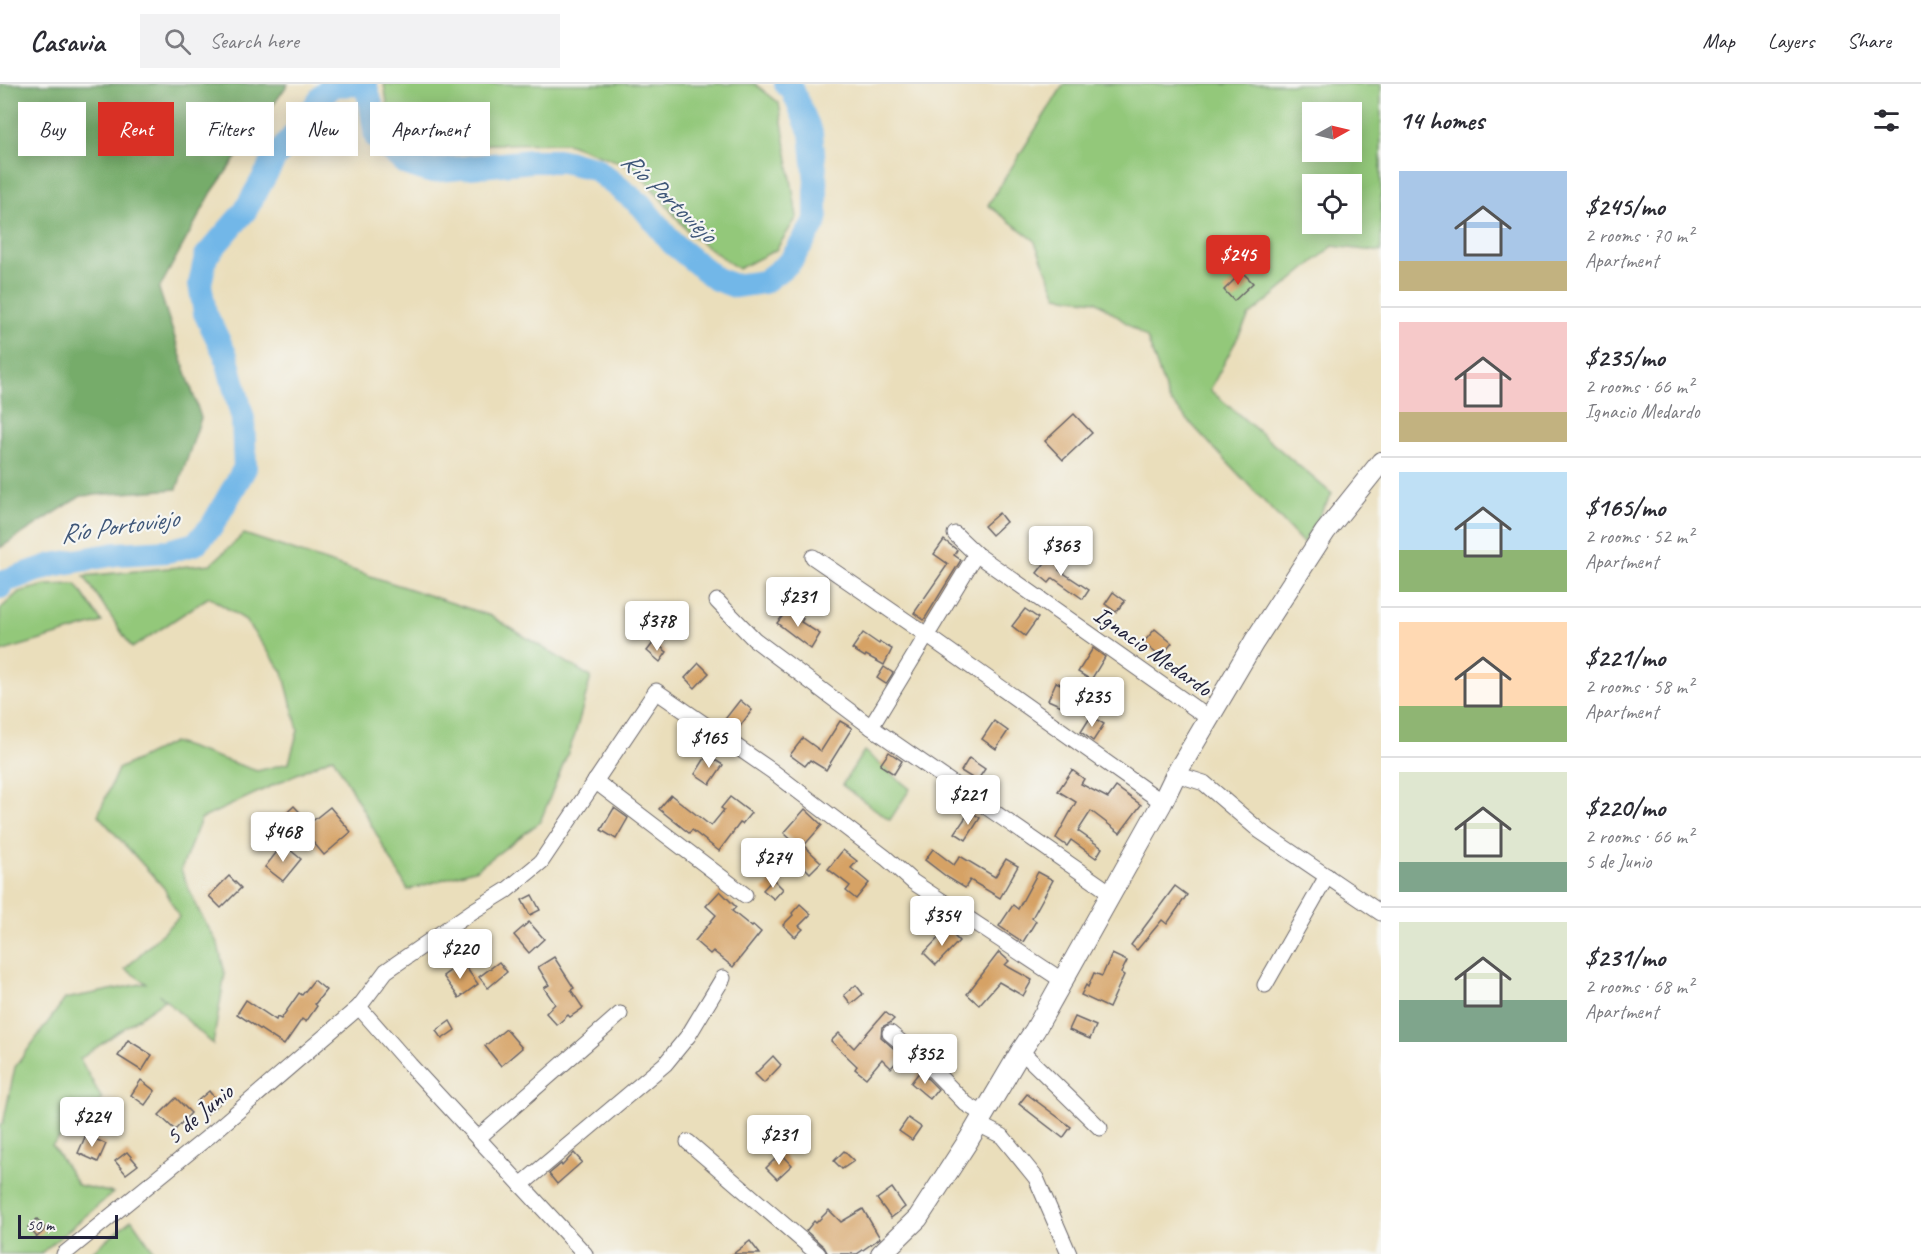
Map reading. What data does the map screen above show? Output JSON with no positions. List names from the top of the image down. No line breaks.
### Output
{"streets":{"street":["Ignacio Medardo","5 de Junio"]},"water":["Río Portoviejo"],"scale_bar":"50 m","north":"right","page":{"header":"Casavia","search":"Search here","nav":["Map","Layers","Share"],"heading":"14 homes","chip":["Buy","Rent","Filters","New","Apartment"],"list":[{"name":"$245/mo","note":"2 rooms · 70 m² · Apartment"},{"name":"$235/mo","note":"2 rooms · 66 m² · Ignacio Medardo"},{"name":"$165/mo","note":"2 rooms · 52 m² · Apartment"},{"name":"$221/mo","note":"2 rooms · 58 m² · Apartment"},{"name":"$220/mo","note":"2 rooms · 66 m² · 5 de Junio"},{"name":"$231/mo","note":"2 rooms · 68 m² · Apartment"}],"price":["$245","$363","$231","$378","$235","$165","$221","$468","$274","$354","$220","$352","$224","$231"],"scale":"50 m"}}
